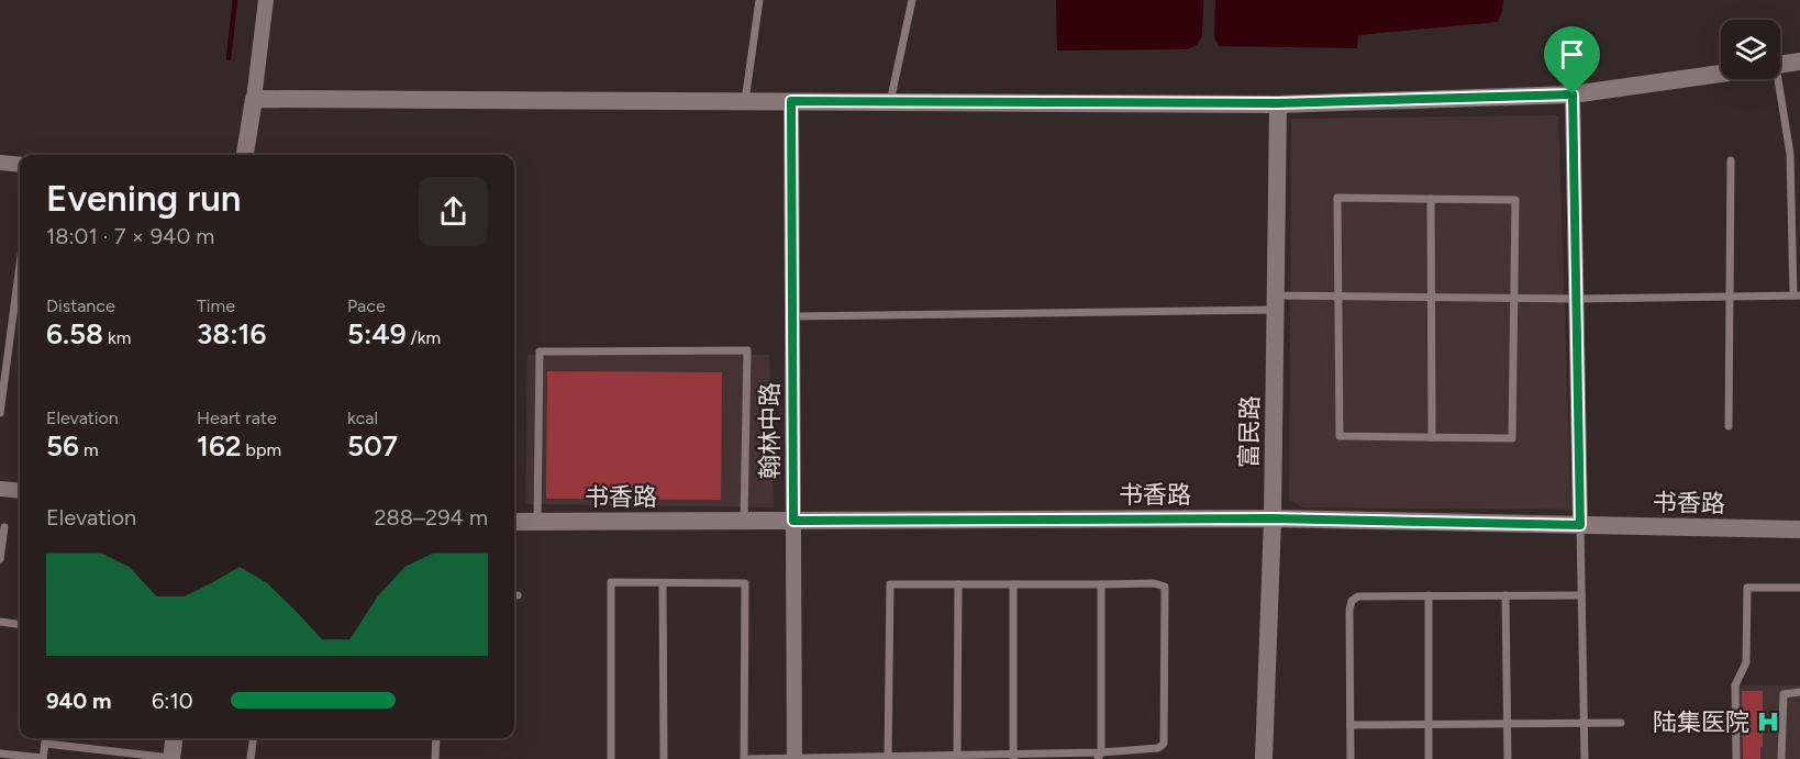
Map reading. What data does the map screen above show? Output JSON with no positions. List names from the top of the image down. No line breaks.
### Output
{"streets":{"street":["翰林中路","富民路","书香路"]},"crossings":[["翰林中路","书香路"],["富民路","书香路"]],"places":{"hospital":["陆集医院"]},"page":{"heading":["Evening run","18:01 · 7 × 940 m"],"stats":[["Distance","6.58 km"],["Time","38:16"],["Pace","5:49 /km"],["Elevation","56 m"],["Heart rate","162 bpm"],["kcal","507"]],"chart":["Elevation","288–294 m"],"list":[{"name":"940 m","note":"6:10"}]}}
